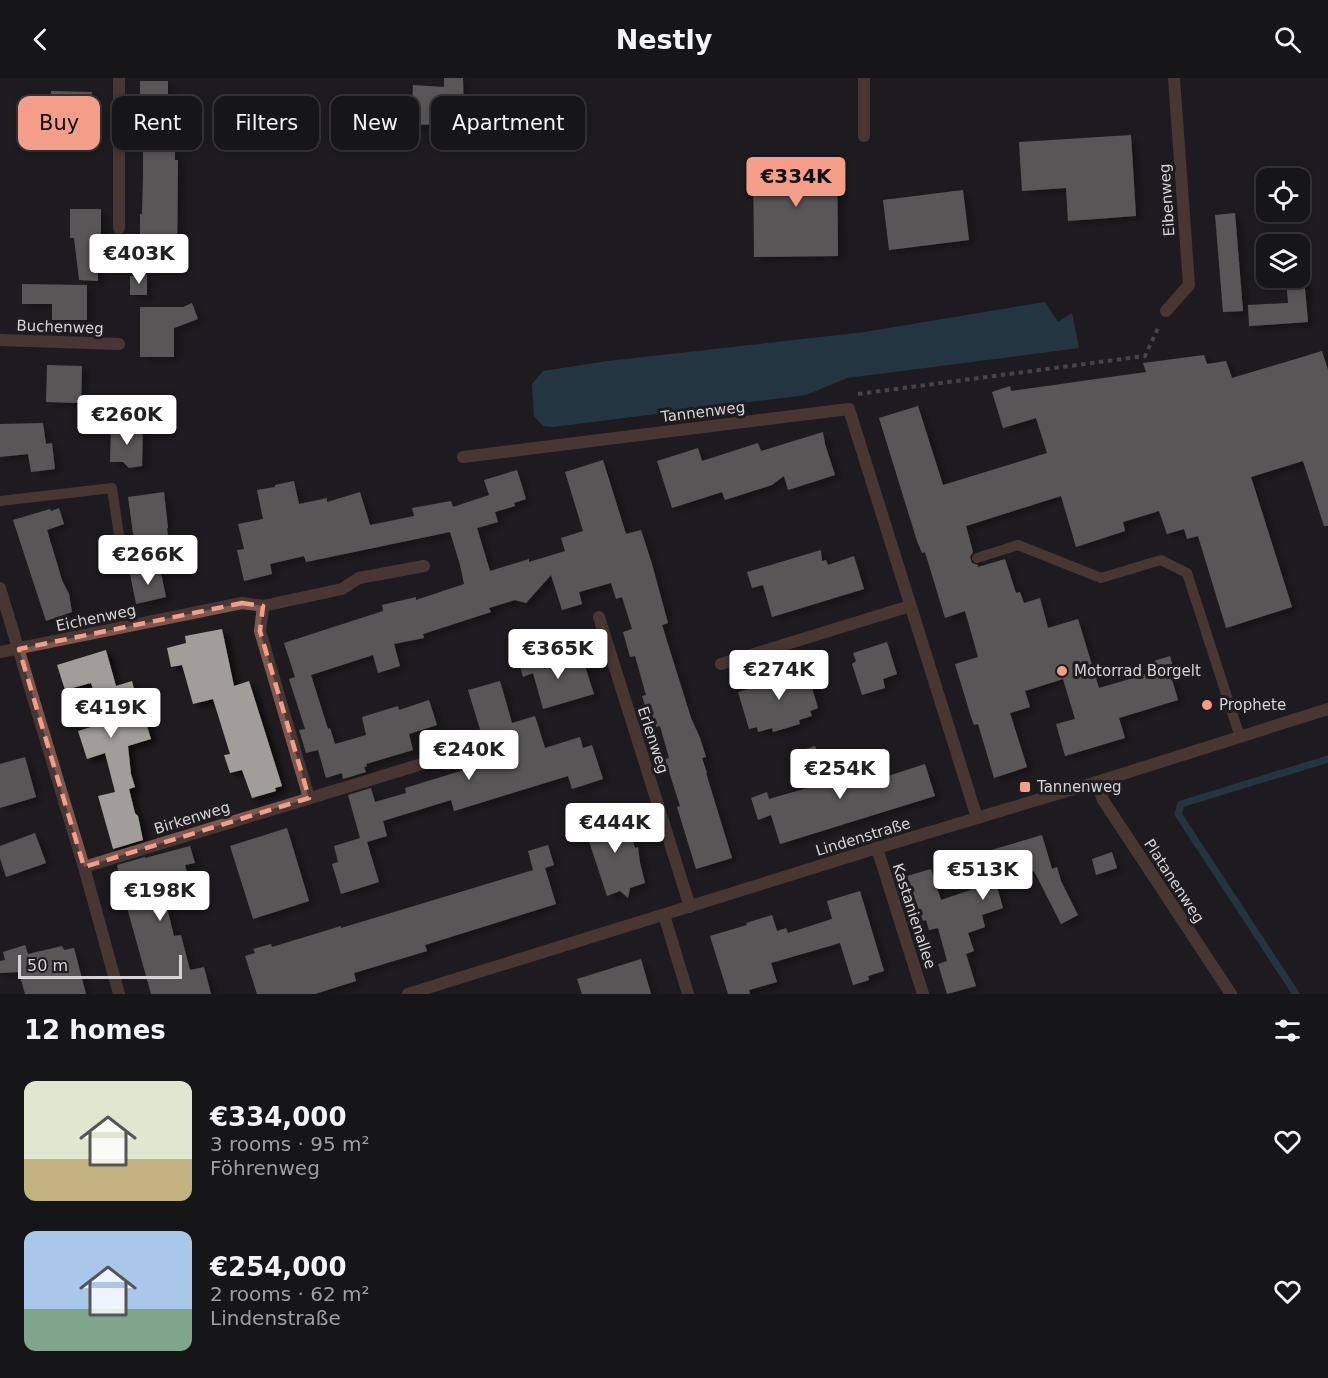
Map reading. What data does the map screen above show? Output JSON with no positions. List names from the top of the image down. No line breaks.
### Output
{"streets":{"street":["Eibenweg","Buchenweg","Tannenweg","Eichenweg","Erlenweg","Birkenweg","Lindenstraße","Platanenweg","Kastanienallee"]},"crossings":[["Erlenweg","Lindenstraße"],["Lindenstraße","Platanenweg"],["Lindenstraße","Kastanienallee"]],"places":{"other":["Motorrad Borgelt","Prophete"],"transit":["Tannenweg"]},"scale_bar":"50 m","page":{"header":"Nestly","chip":["Buy","Rent","Filters","New","Apartment"],"price":["€334K","€403K","€260K","€266K","€365K","€274K","€419K","€240K","€254K","€444K","€513K","€198K"],"scale":"50 m","heading":"12 homes","list":[{"name":"€334,000","note":"3 rooms · 95 m² · Föhrenweg"},{"name":"€254,000","note":"2 rooms · 62 m² · Lindenstraße"}]}}
